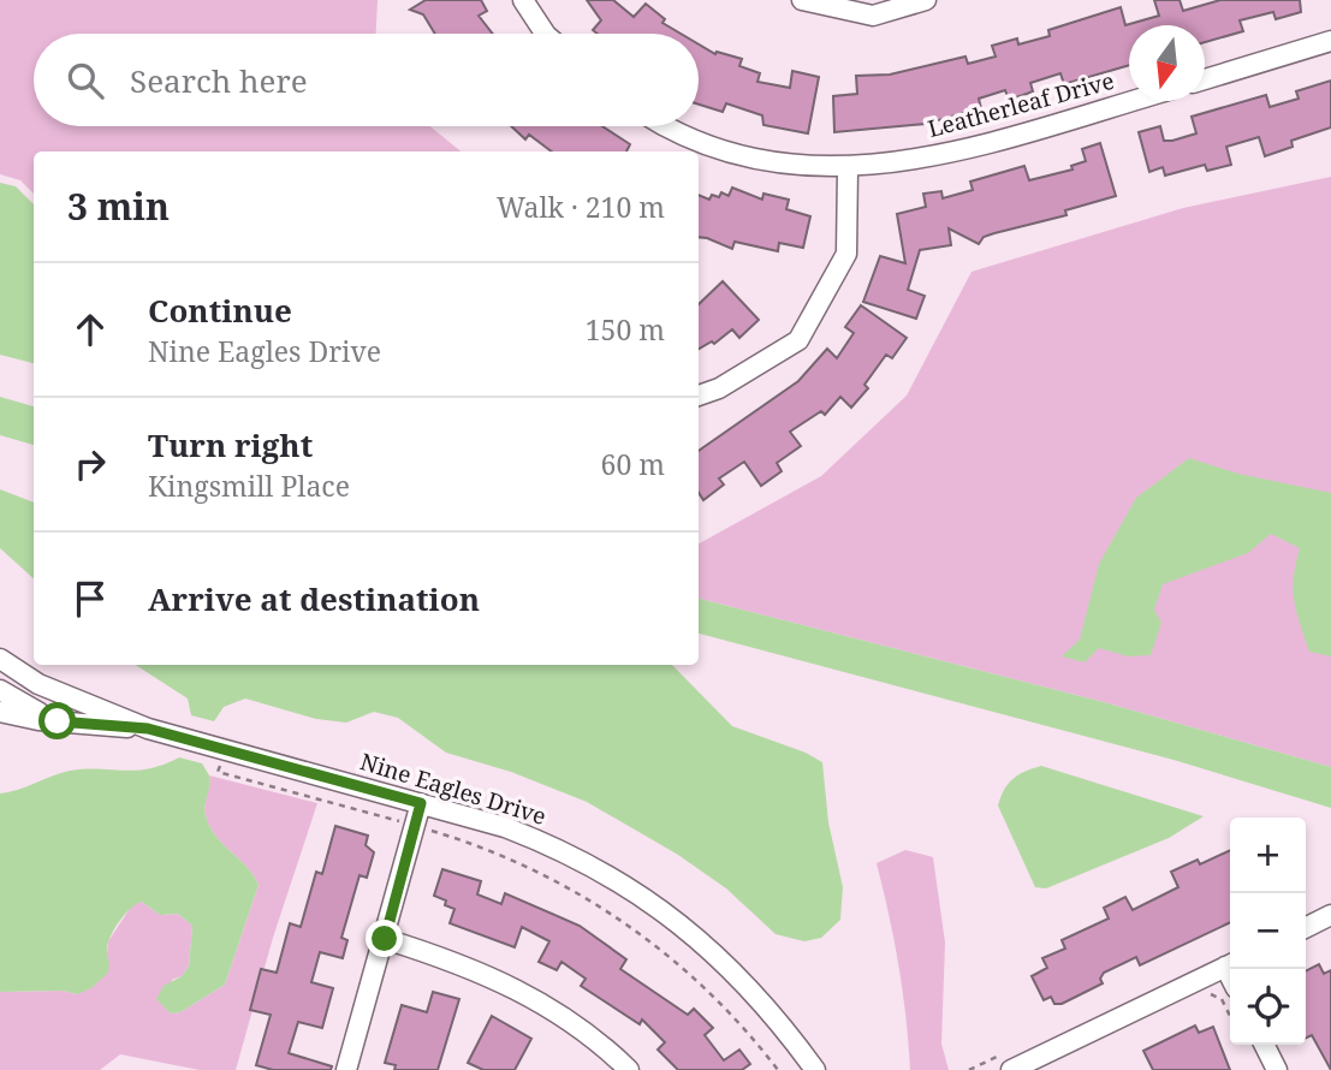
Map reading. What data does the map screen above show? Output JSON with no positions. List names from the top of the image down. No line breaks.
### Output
{"streets":{"street":["Leatherleaf Drive","Nine Eagles Drive"]},"north":"bottom","page":{"search":"Search here","heading":["3 min","Walk · 210 m"],"list":[["Continue","Nine Eagles Drive","150 m"],["Turn right","Kingsmill Place","60 m"],"Arrive at destination"],"map_buttons":["+","−"]}}
